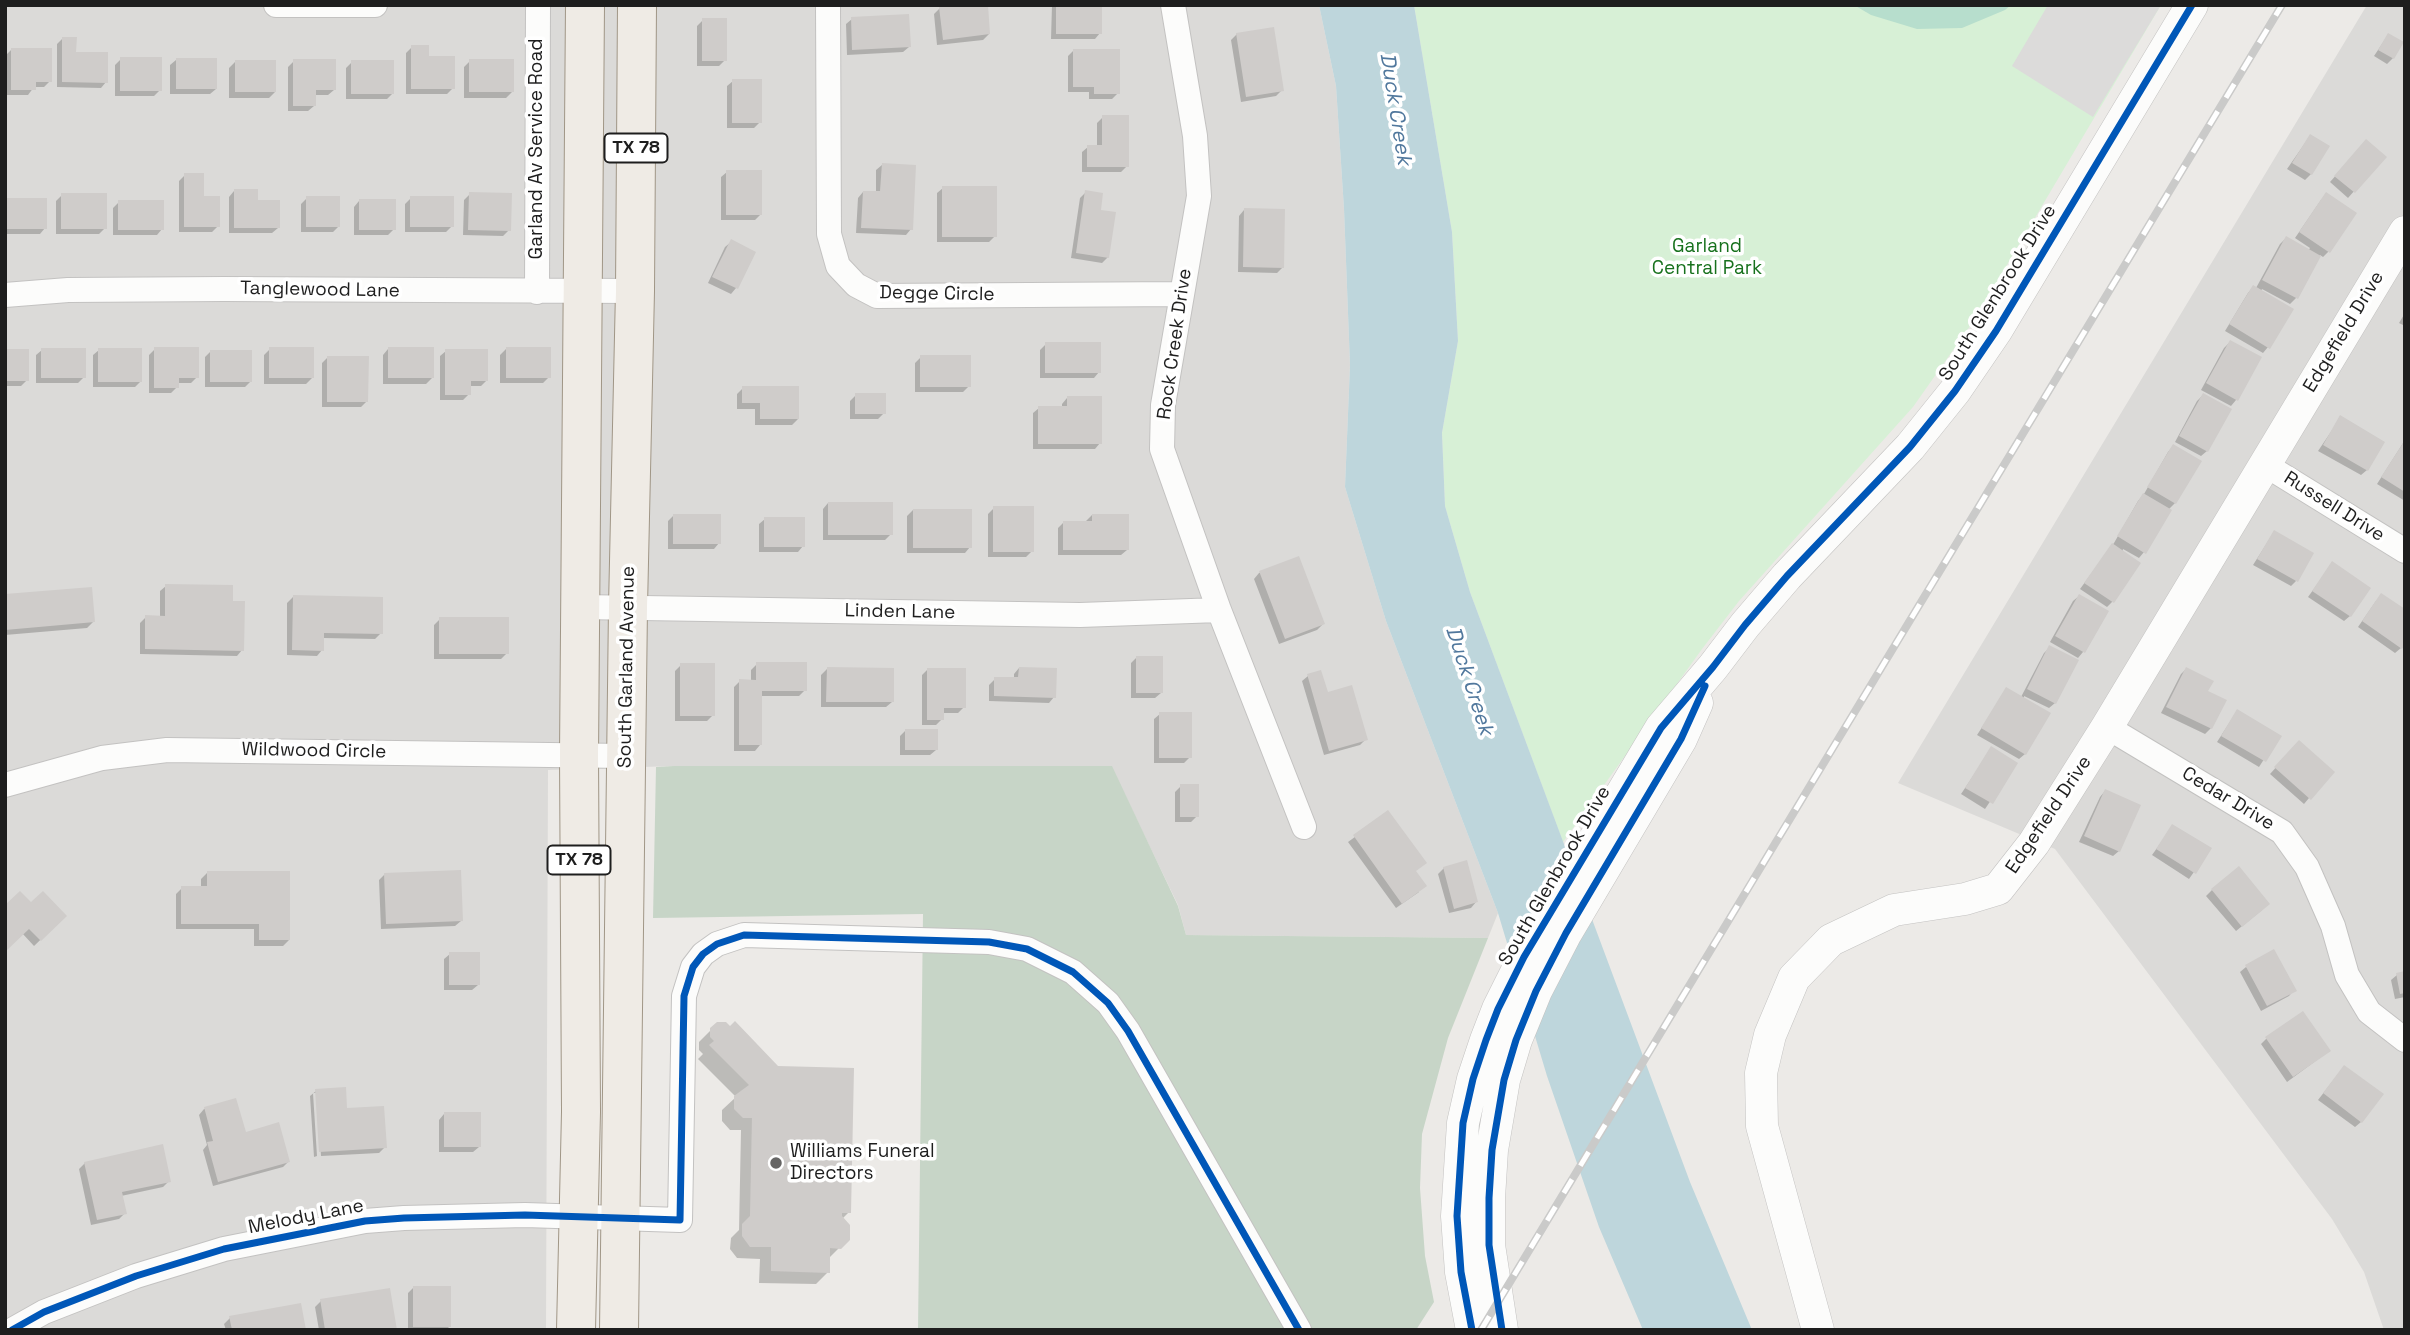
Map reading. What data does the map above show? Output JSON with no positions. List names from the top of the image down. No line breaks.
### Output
{"streets":{"main road":["TX 78","South Garland Avenue"],"street":["Garland Av Service Road","Tanglewood Lane","South Glenbrook Drive","Degge Circle","Edgefield Drive","Rock Creek Drive","Russell Drive","Linden Lane","Wildwood Circle","Cedar Drive","Melody Lane"]},"crossings":[["TX 78","Tanglewood Lane"],["TX 78","Linden Lane"],["TX 78","Wildwood Circle"],["TX 78","Melody Lane"],["Garland Av Service Road","Tanglewood Lane"],["Tanglewood Lane","South Garland Avenue"],["Degge Circle","Rock Creek Drive"],["Edgefield Drive","Russell Drive"],["Edgefield Drive","Cedar Drive"],["Rock Creek Drive","Linden Lane"],["Linden Lane","South Garland Avenue"],["South Garland Avenue","Wildwood Circle"],["South Garland Avenue","Melody Lane"]],"water":["Duck Creek"],"parks":["Garland Central Park"],"places":["Williams Funeral Directors"]}
